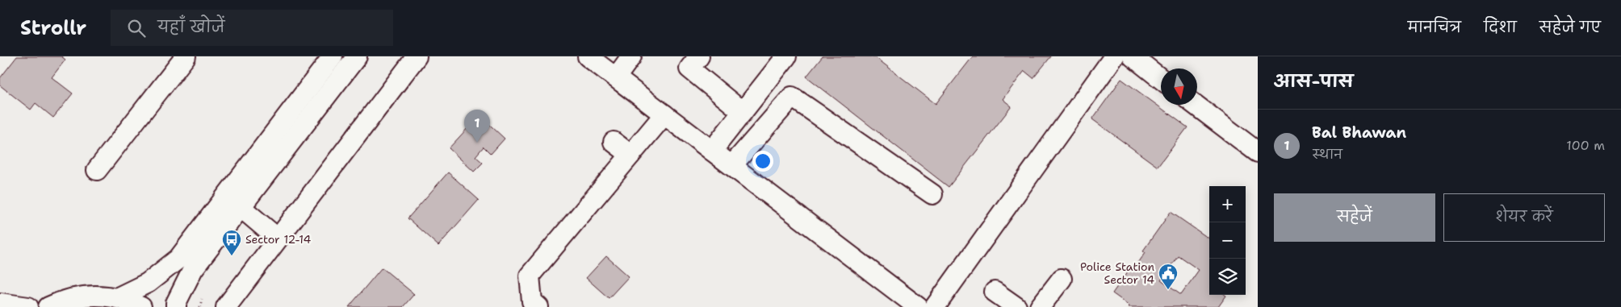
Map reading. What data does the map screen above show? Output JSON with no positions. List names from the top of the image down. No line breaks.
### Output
{"places":{"bus stop":["Sector 12-14"],"public building":["Police Station Sector 14"]},"north":"bottom","page":{"header":"Strollr","search":"यहाँ खोजें","nav":["मानचित्र","दिशा","सहेजे गए"],"heading":"आस-पास","list":[{"mark":"1","name":"Bal Bhawan","note":"स्थान","value":"100 m"}],"pins":"1","buttons":["सहेजें","शेयर करें"],"map_buttons":["+","−"]}}
